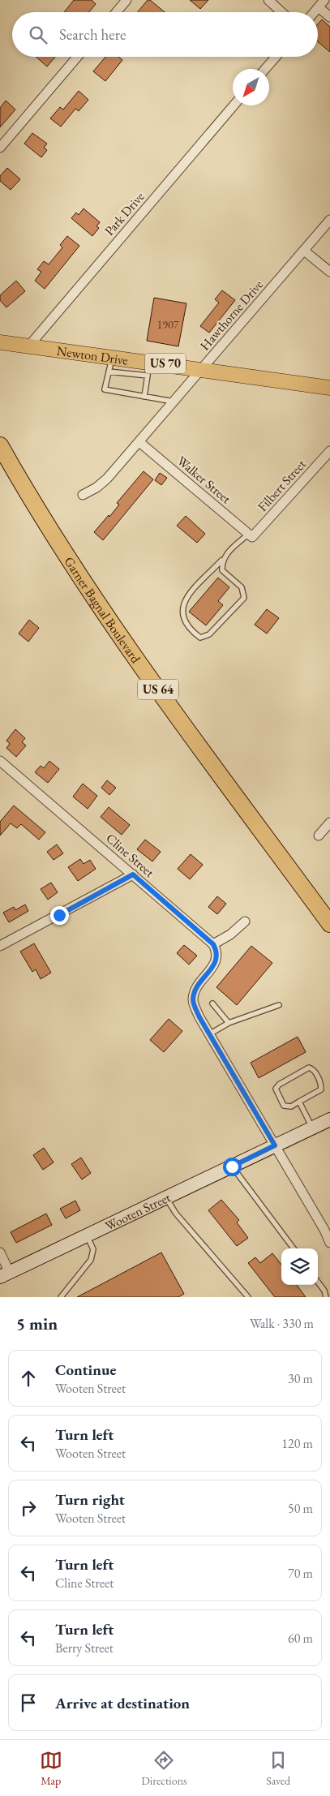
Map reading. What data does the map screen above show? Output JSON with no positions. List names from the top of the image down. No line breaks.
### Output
{"streets":{"highway":["Garner Bagnal Boulevard","US 64"],"main road":["Newton Drive","US 70"],"street":["Park Drive","Hawthorne Drive","Walker Street","Filbert Street","Cline Street","Wooten Street"]},"crossings":[["Park Drive","Newton Drive"],["Hawthorne Drive","Newton Drive"],["Hawthorne Drive","Walker Street"],["Walker Street","Filbert Street"]],"house_numbers":["1907"],"north":"bottom left","page":{"search":"Search here","heading":["5 min","Walk · 330 m"],"list":[["Continue","Wooten Street","30 m"],["Turn left","Wooten Street","120 m"],["Turn right","Wooten Street","50 m"],["Turn left","Cline Street","70 m"],["Turn left","Berry Street","60 m"],"Arrive at destination"],"nav":["Map","Directions","Saved"]}}
